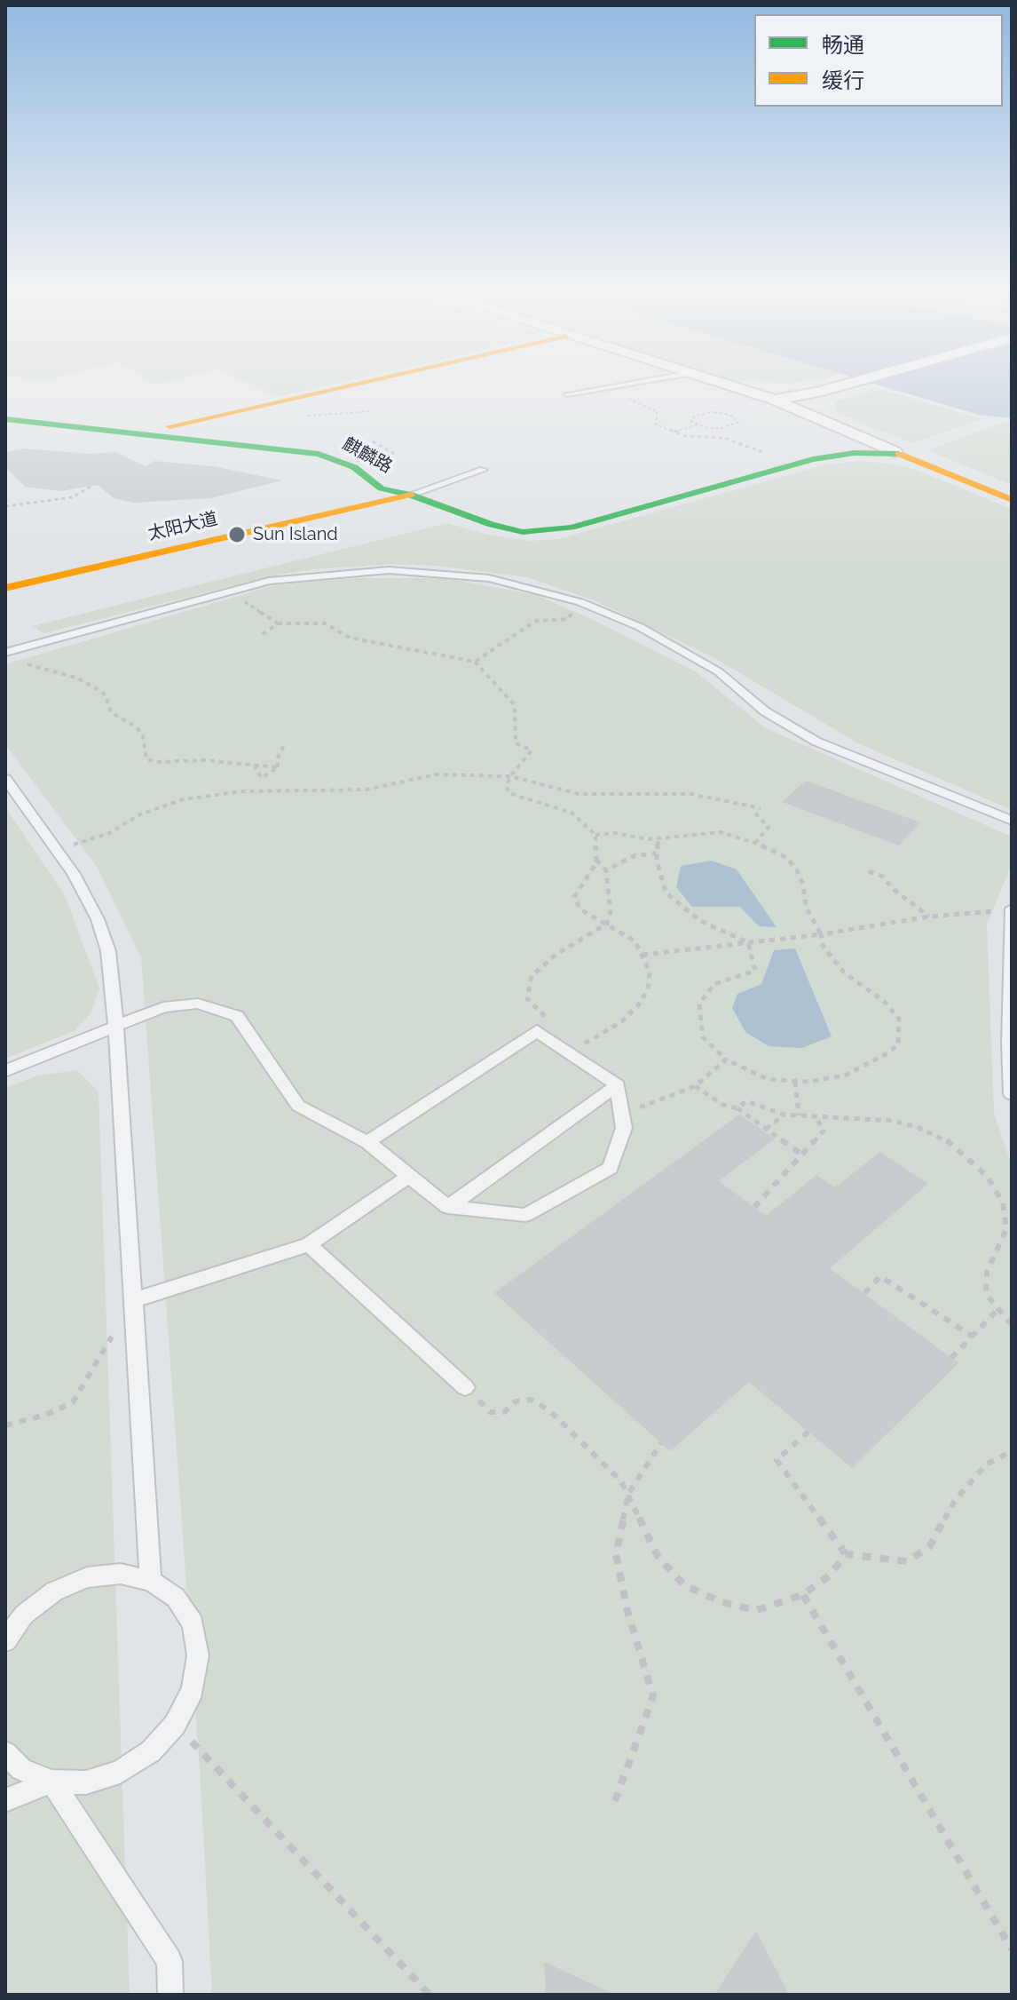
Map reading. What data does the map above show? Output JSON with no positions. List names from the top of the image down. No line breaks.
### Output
{"streets":{"main road":["麒麟路","太阳大道"]},"crossings":[["麒麟路","太阳大道"]],"places":["Sun Island"],"legend":["畅通","缓行"]}
